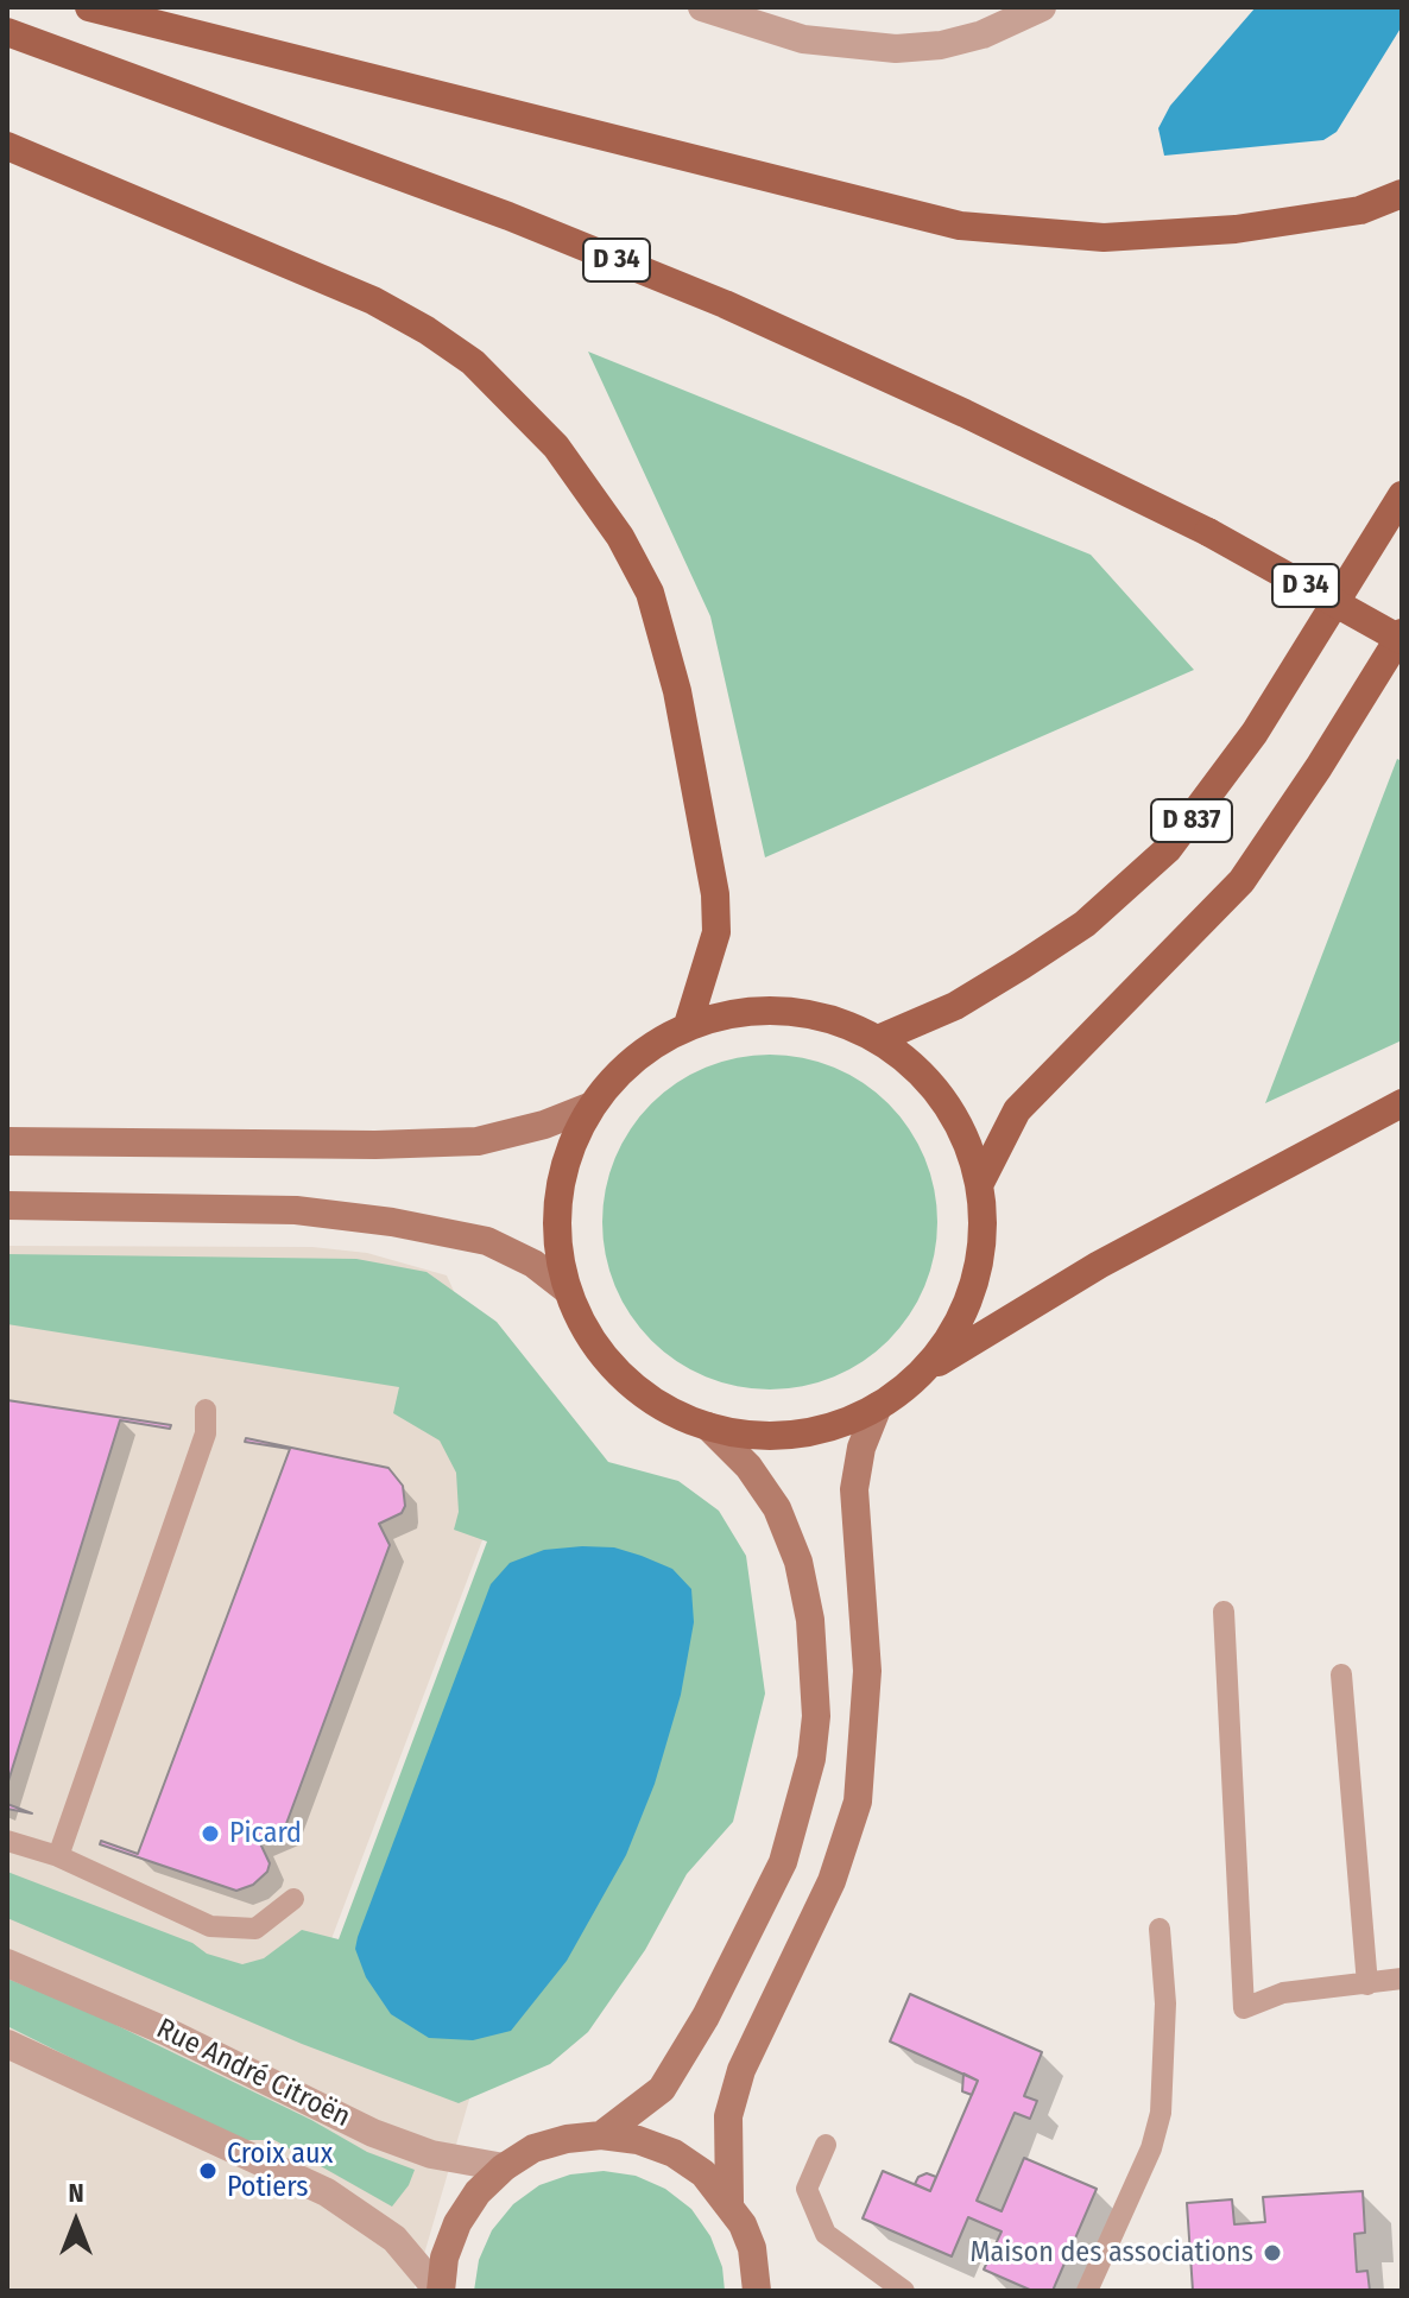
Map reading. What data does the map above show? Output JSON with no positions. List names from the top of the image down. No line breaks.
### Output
{"streets":{"main road":["D 34","D 837"],"street":["Rue André Citroën"]},"crossings":[["D 34","D 837"]],"places":["Picard","Croix aux Potiers","Maison des associations"],"north":"top"}
